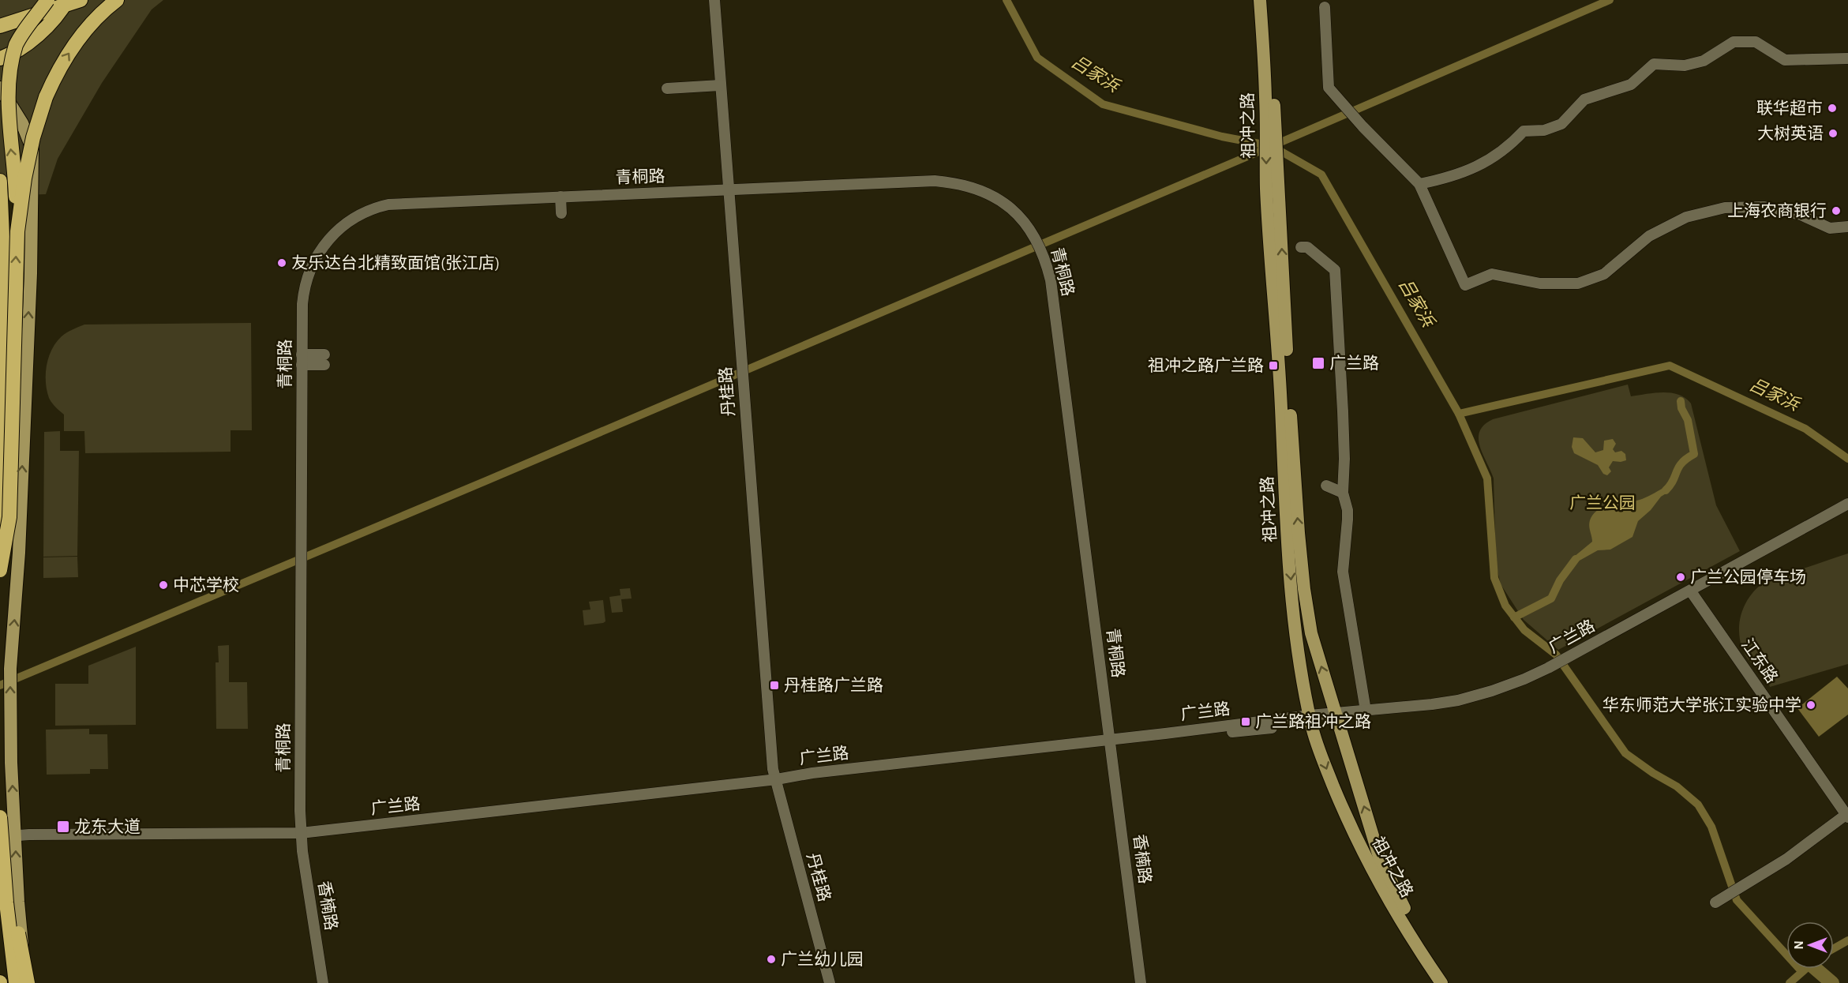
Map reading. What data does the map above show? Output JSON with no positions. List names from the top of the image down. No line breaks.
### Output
{"streets":{"main road":["祖冲之路"],"street":["青桐路","丹桂路","广兰路","江东路","香楠路"]},"crossings":[["祖冲之路","广兰路"],["青桐路","丹桂路"],["青桐路","广兰路"],["青桐路","香楠路"],["丹桂路","广兰路"],["广兰路","江东路"],["广兰路","香楠路"]],"water":["吕家浜"],"parks":["广兰公园"],"places":{"other":["联华超市","大树英语","上海农商银行","友乐达台北精致面馆(张江店)","广兰公园停车场","中芯学校","华东师范大学张江实验中学","广兰幼儿园"],"transit":["广兰路","祖冲之路广兰路","丹桂路广兰路","广兰路祖冲之路","龙东大道"]},"north":"left"}
